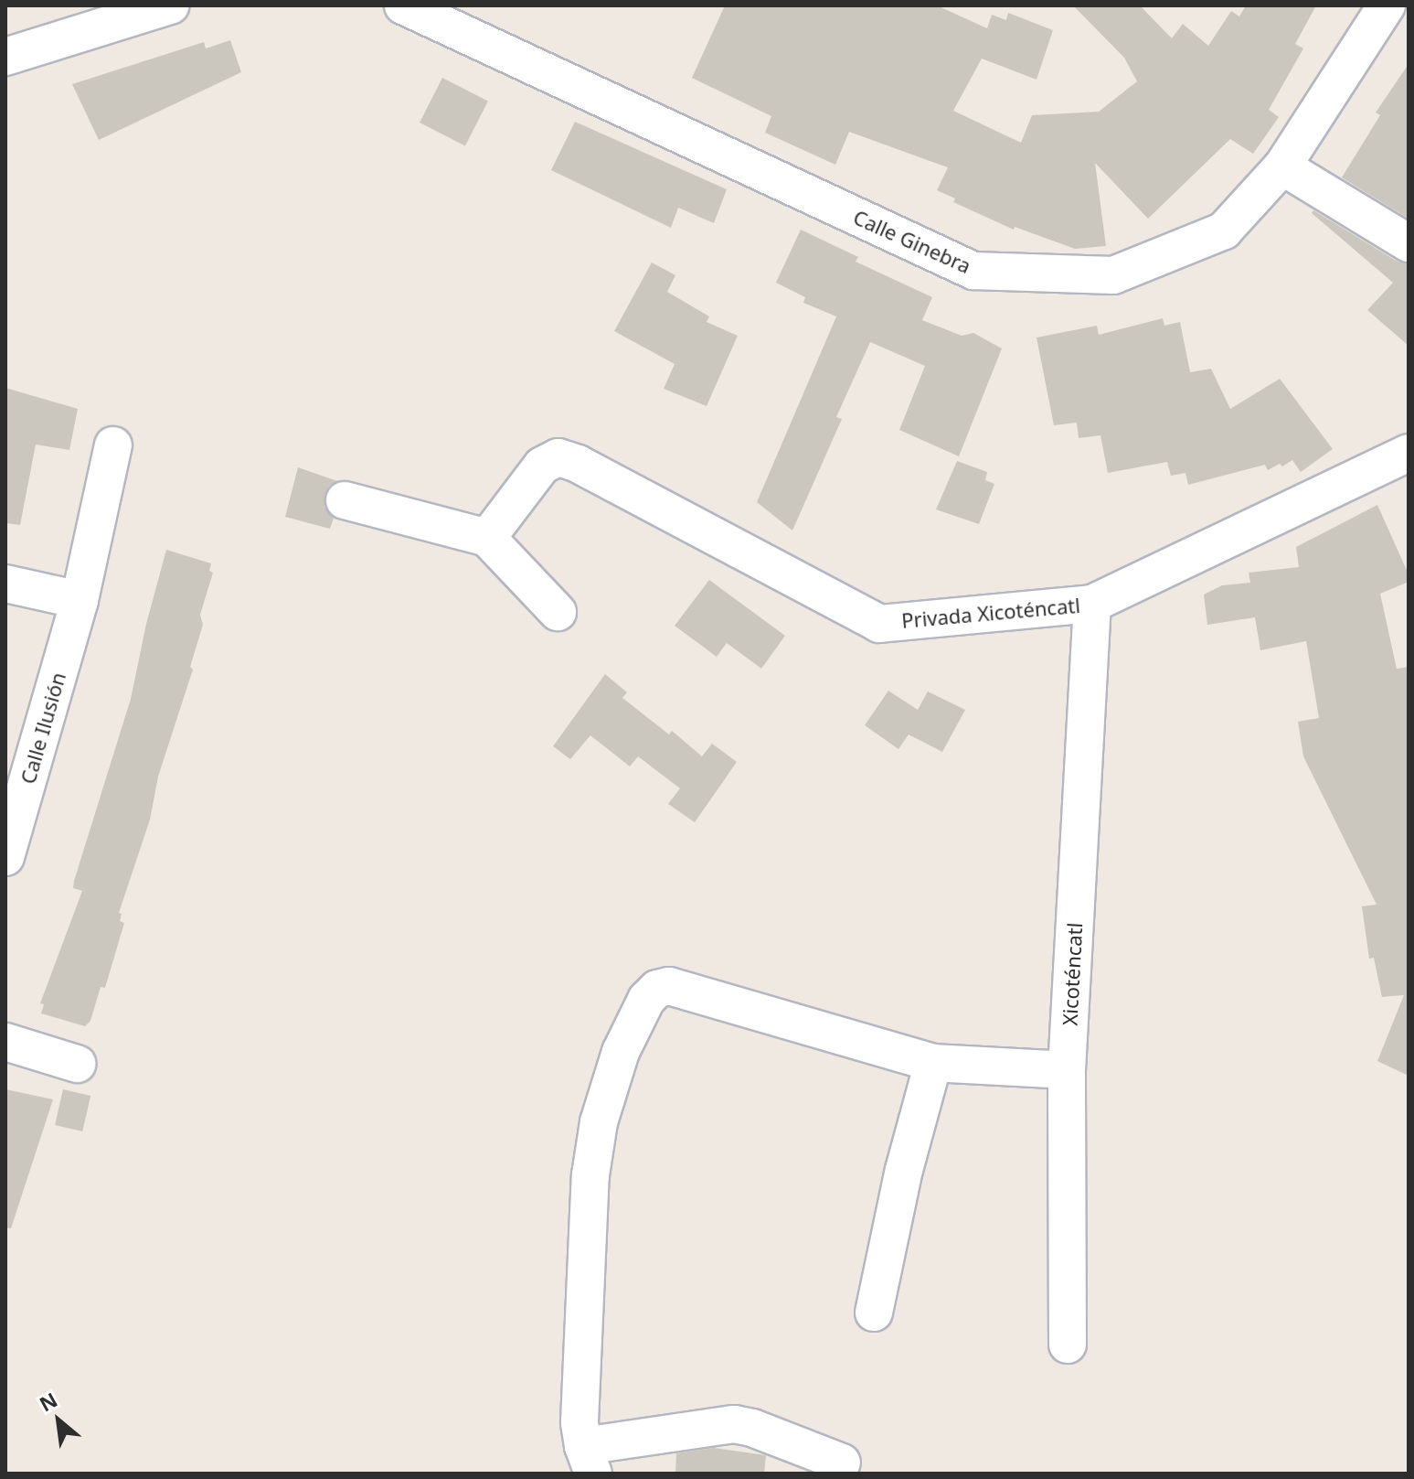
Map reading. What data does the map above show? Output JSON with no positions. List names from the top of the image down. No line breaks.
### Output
{"streets":{"street":["Calle Ginebra","Privada Xicoténcatl","Calle Ilusión","Xicoténcatl"]},"crossings":[["Privada Xicoténcatl","Xicoténcatl"]],"north":"top left"}
